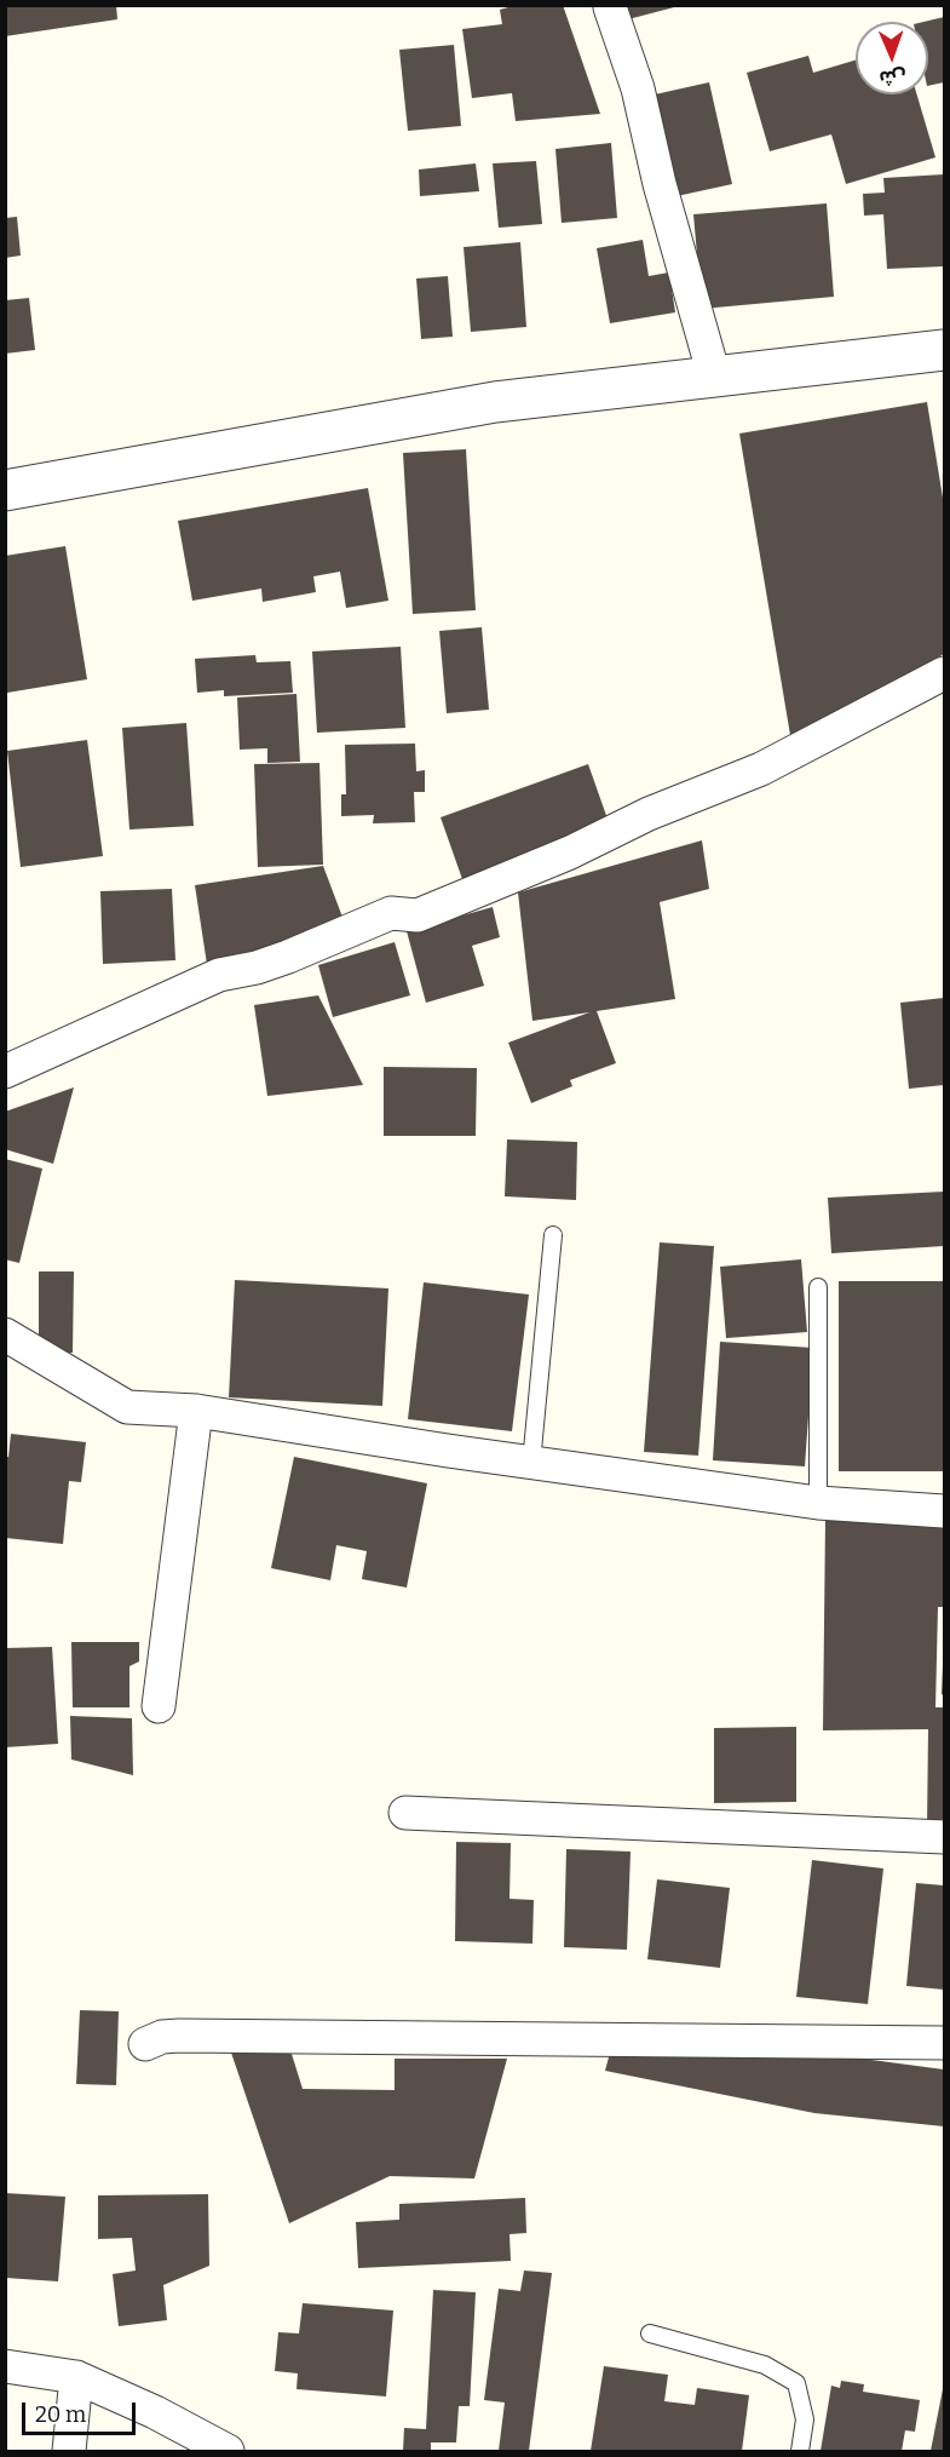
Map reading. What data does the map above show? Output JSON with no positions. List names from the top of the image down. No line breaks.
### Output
{"scale_bar":"20 m","north":"bottom"}
